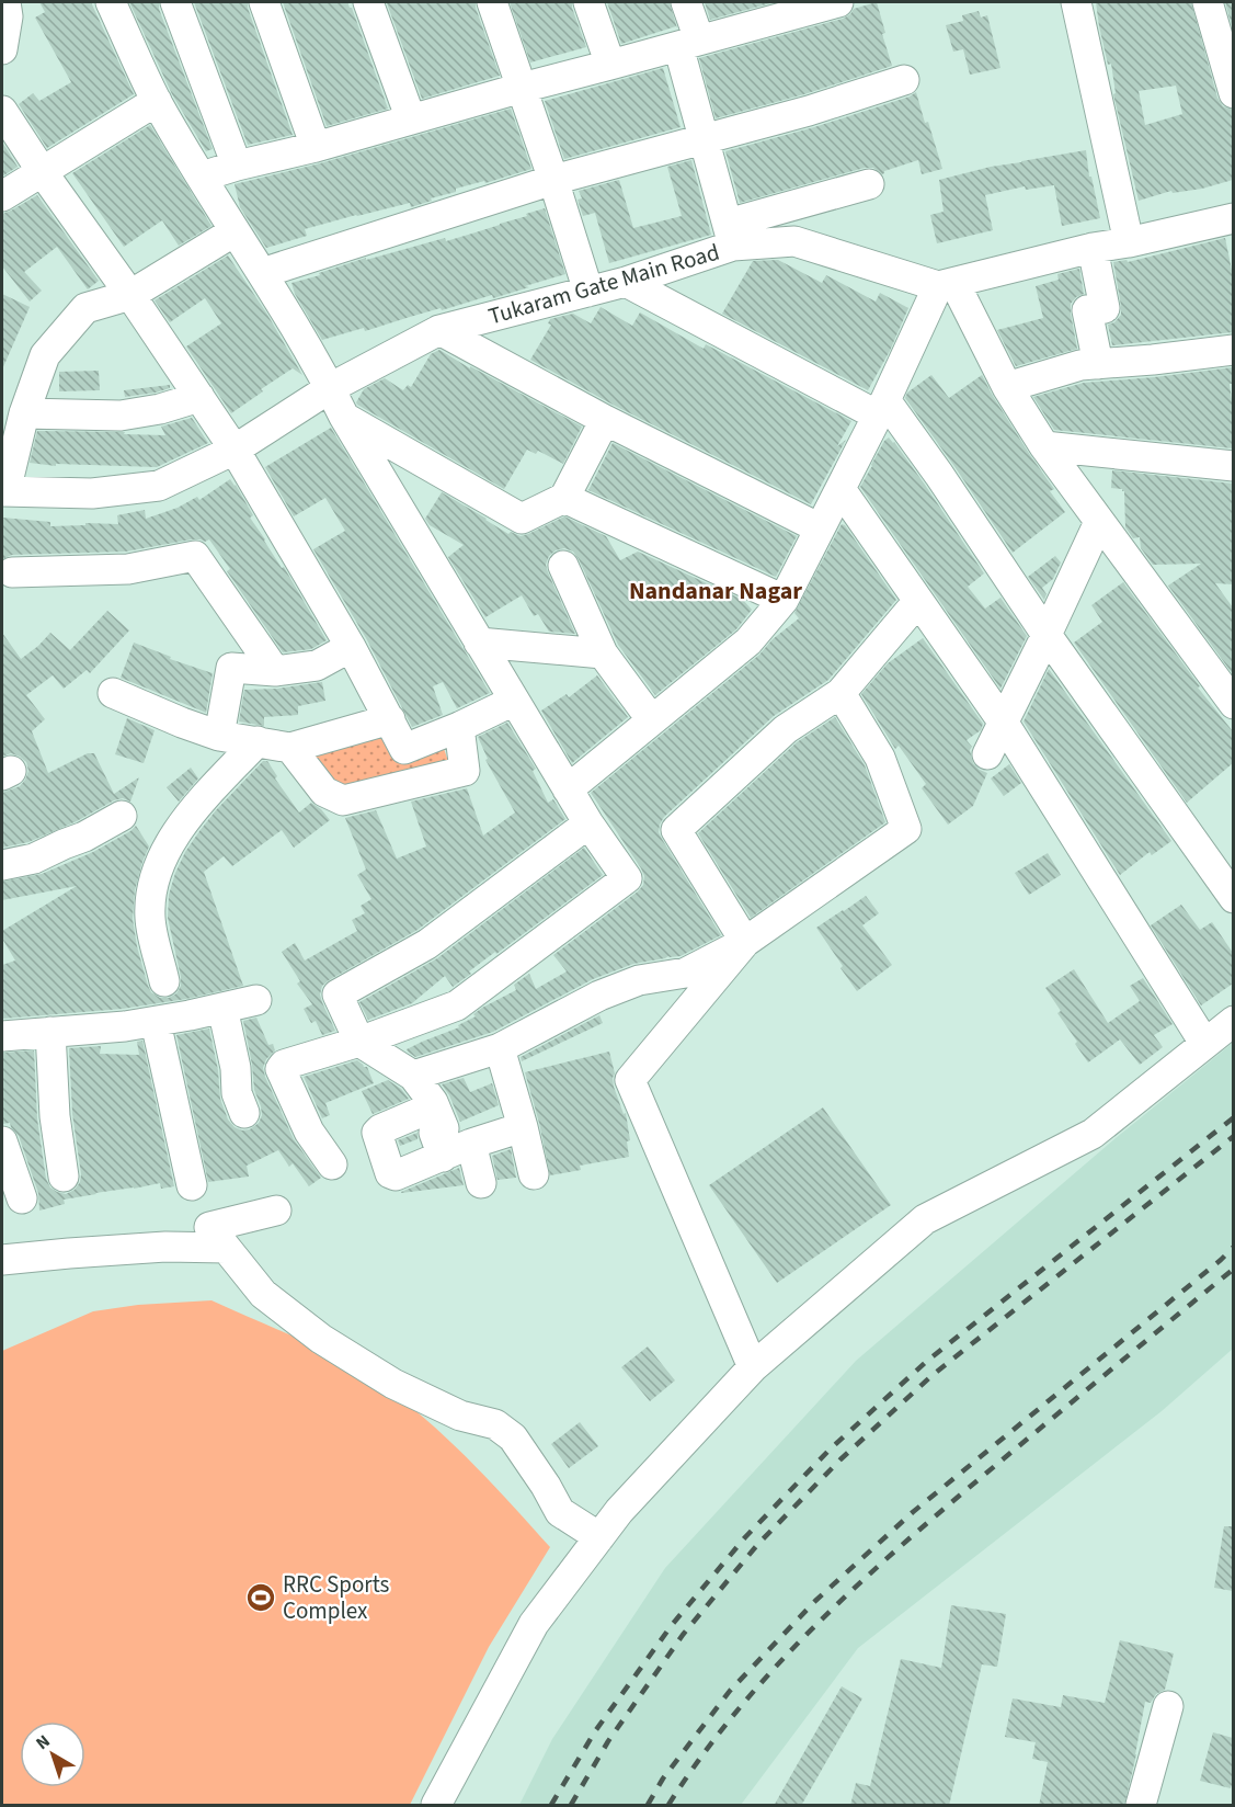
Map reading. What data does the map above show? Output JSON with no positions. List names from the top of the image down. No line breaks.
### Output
{"streets":{"street":["Tukaram Gate Main Road"]},"districts":["Nandanar Nagar"],"places":{"sports":["RRC Sports Complex"]},"north":"top left"}
